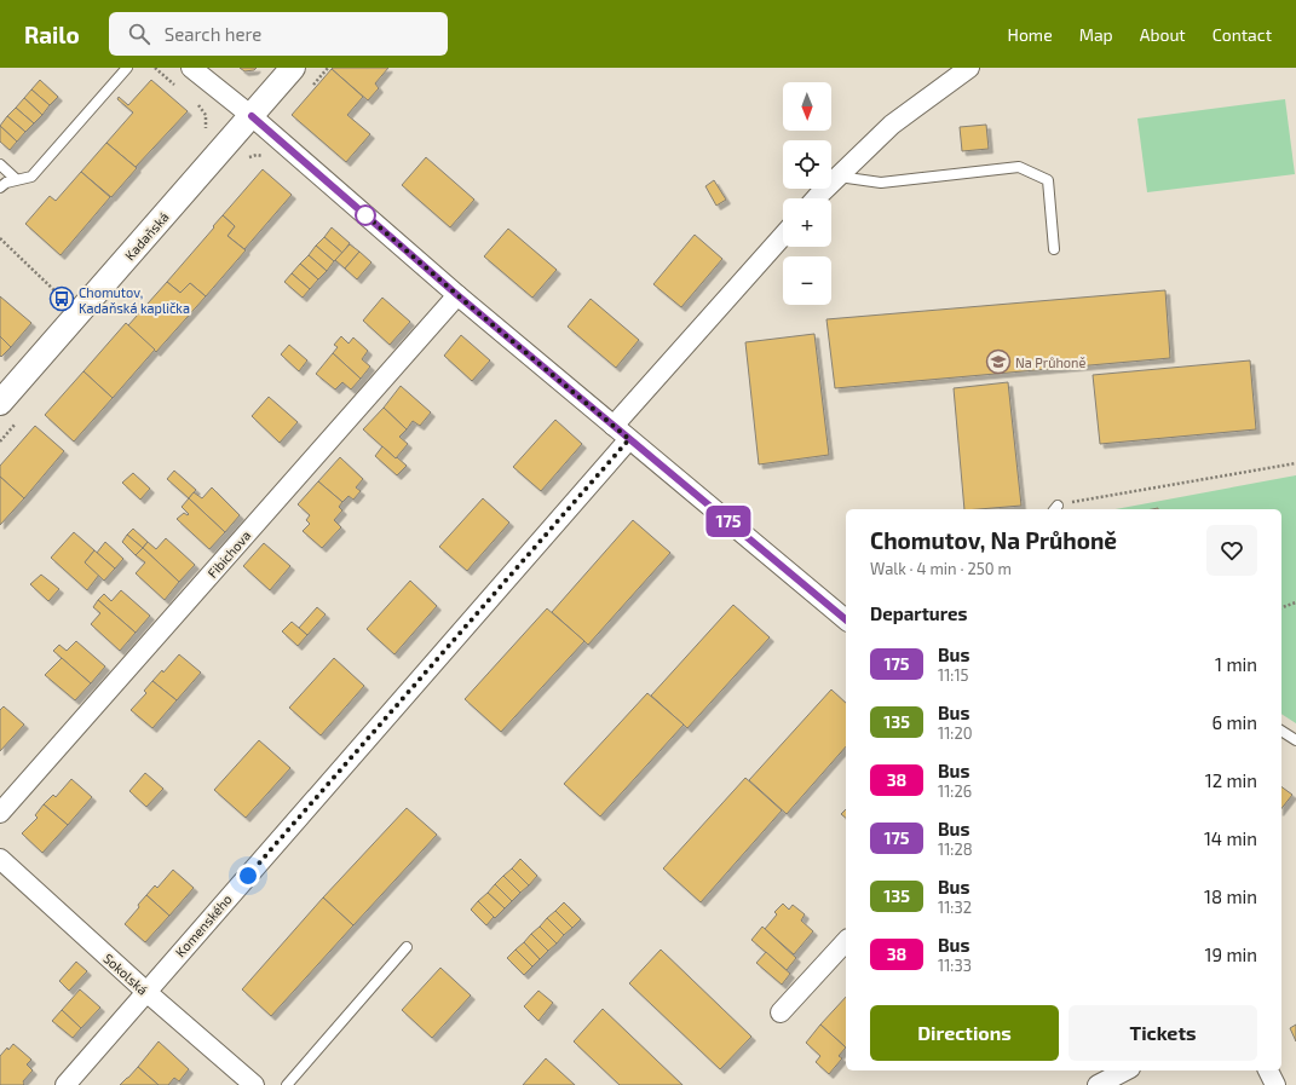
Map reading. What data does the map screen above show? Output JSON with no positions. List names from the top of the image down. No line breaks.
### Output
{"streets":{"street":["Kadaňská","Fibichova","Komenského","Sokolská"]},"crossings":[["Komenského","Sokolská"]],"places":{"bus stop":["Chomutov, Kadaňská kaplička"],"school or university":["Na Průhoně"]},"lines":["bus line 175"],"north":"bottom","page":{"header":"Railo","search":"Search here","nav":["Home","Map","About","Contact"],"on_map":"175","map_buttons":["+","−"],"heading":[["Chomutov, Na Průhoně","Walk · 4 min · 250 m"],"Departures"],"list":[{"mark":"175","name":"Bus","note":"11:15","value":"1 min"},{"mark":"135","name":"Bus","note":"11:20","value":"6 min"},{"mark":"38","name":"Bus","note":"11:26","value":"12 min"},{"mark":"175","name":"Bus","note":"11:28","value":"14 min"},{"mark":"135","name":"Bus","note":"11:32","value":"18 min"},{"mark":"38","name":"Bus","note":"11:33","value":"19 min"}],"buttons":["Directions","Tickets"]}}
